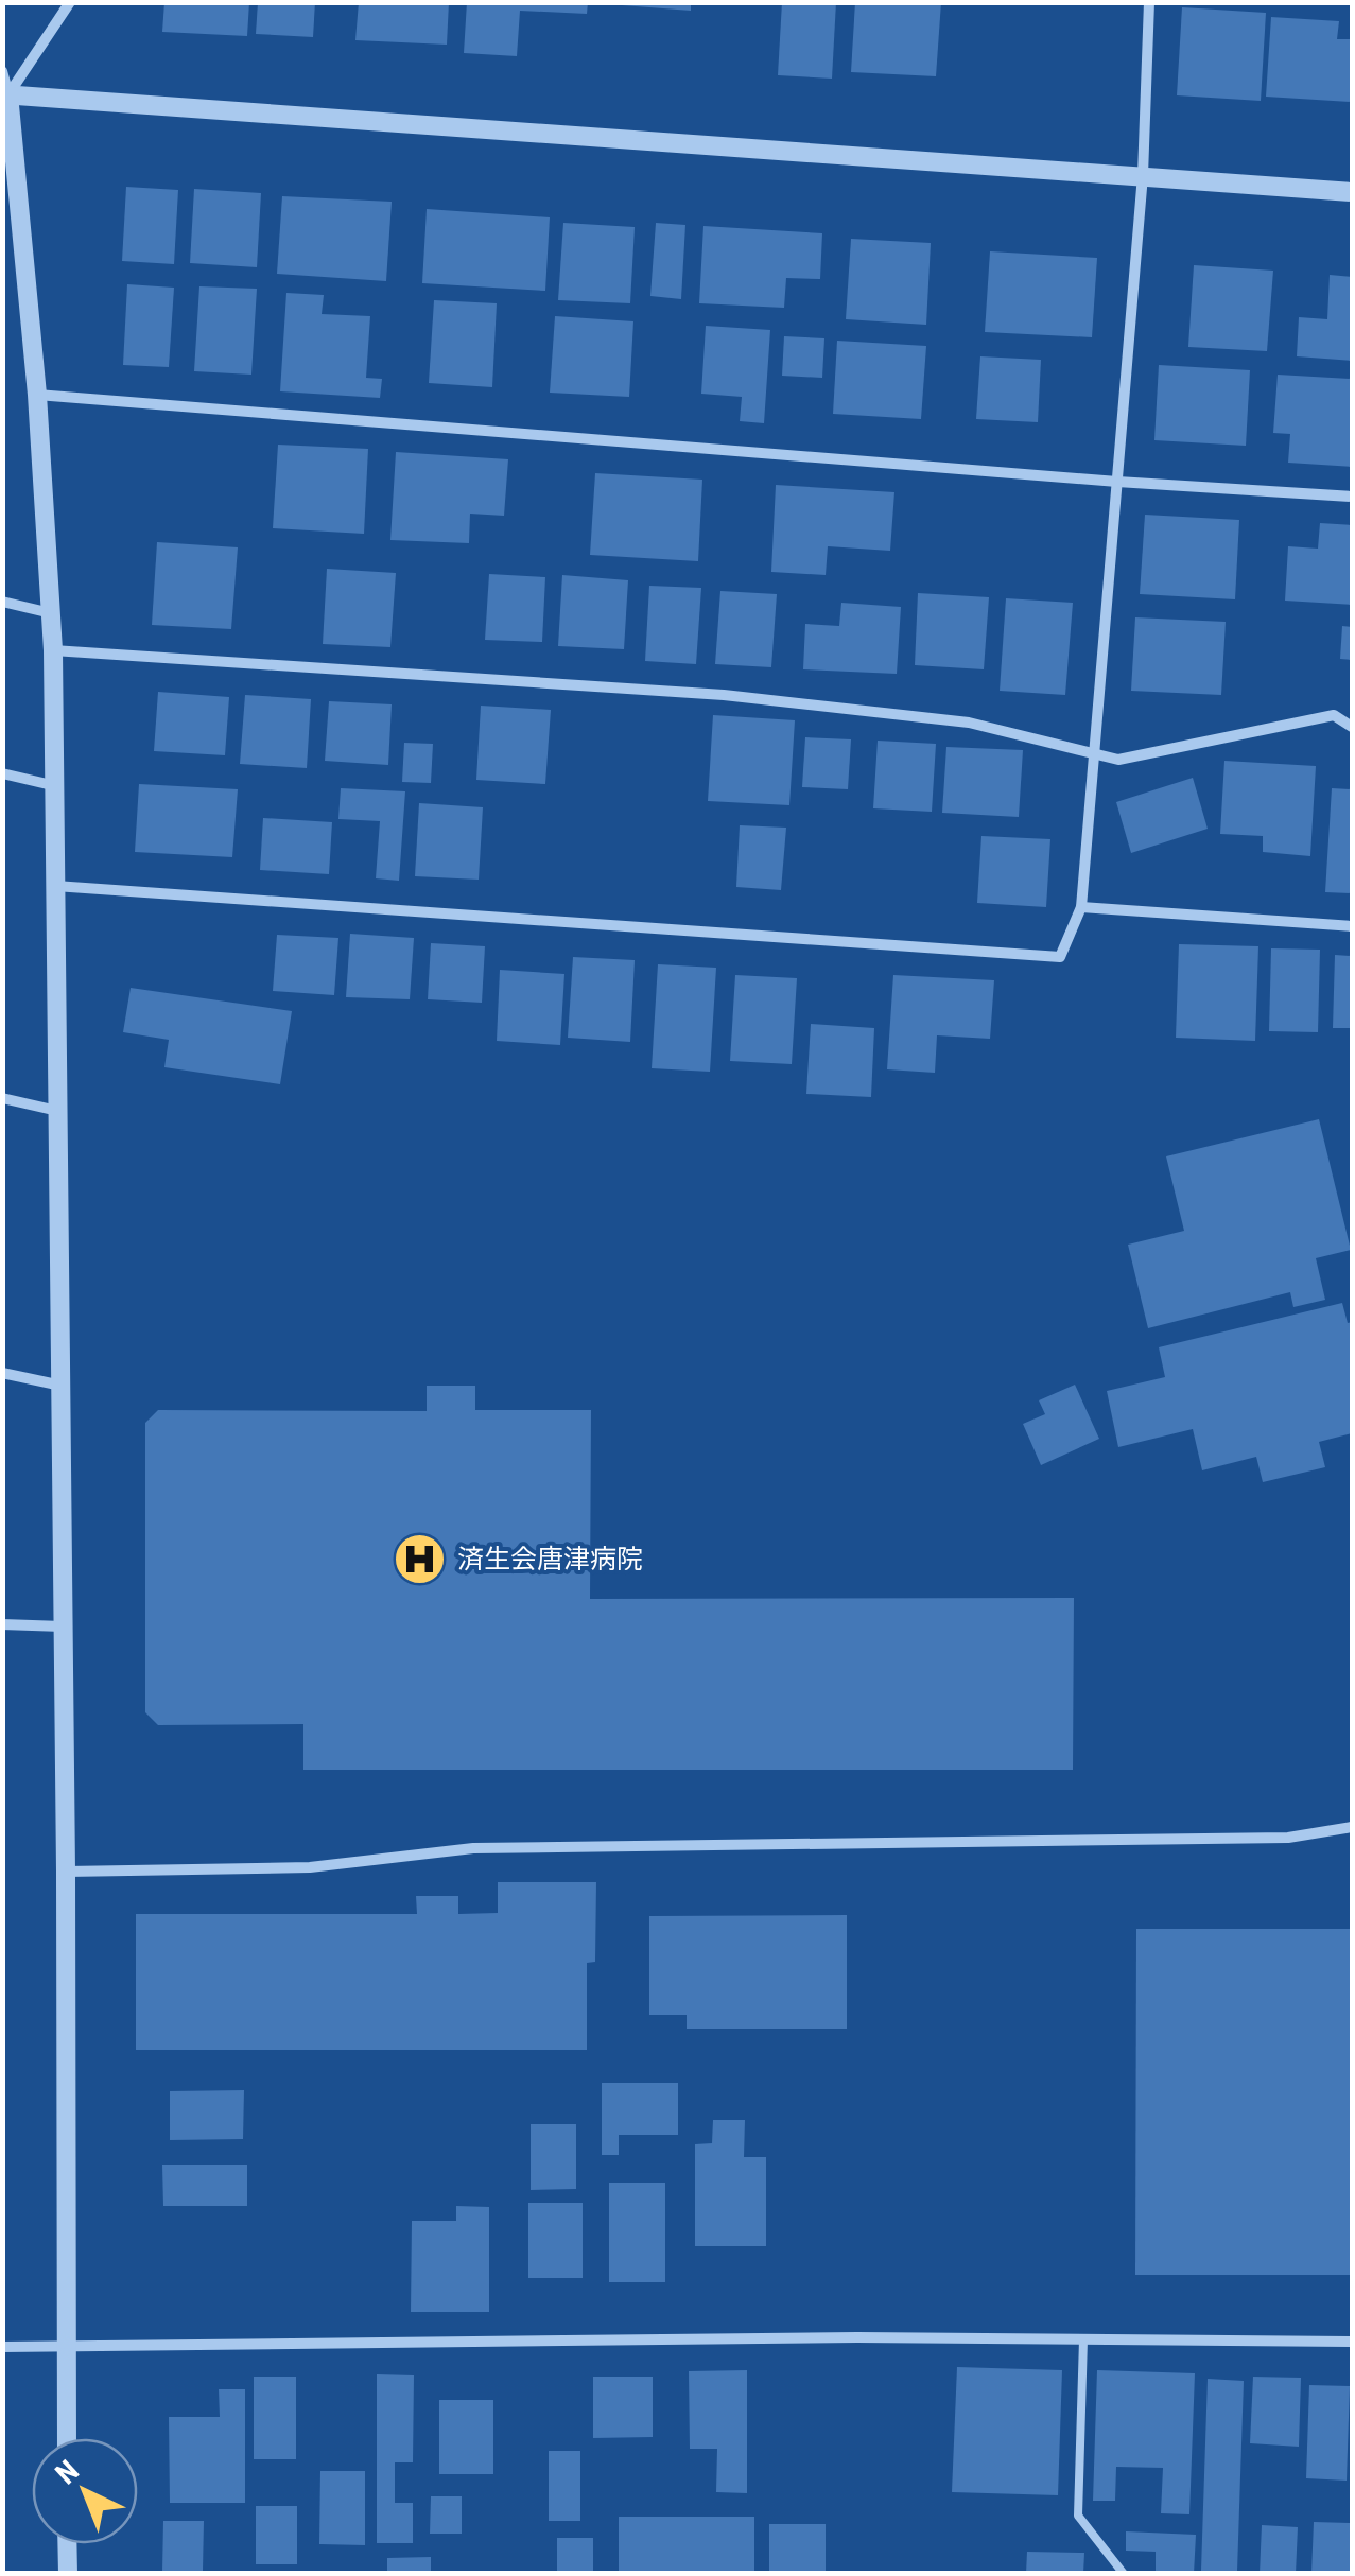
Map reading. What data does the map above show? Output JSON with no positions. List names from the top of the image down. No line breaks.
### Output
{"places":{"hospital":["済生会唐津病院"]},"north":"top left"}
